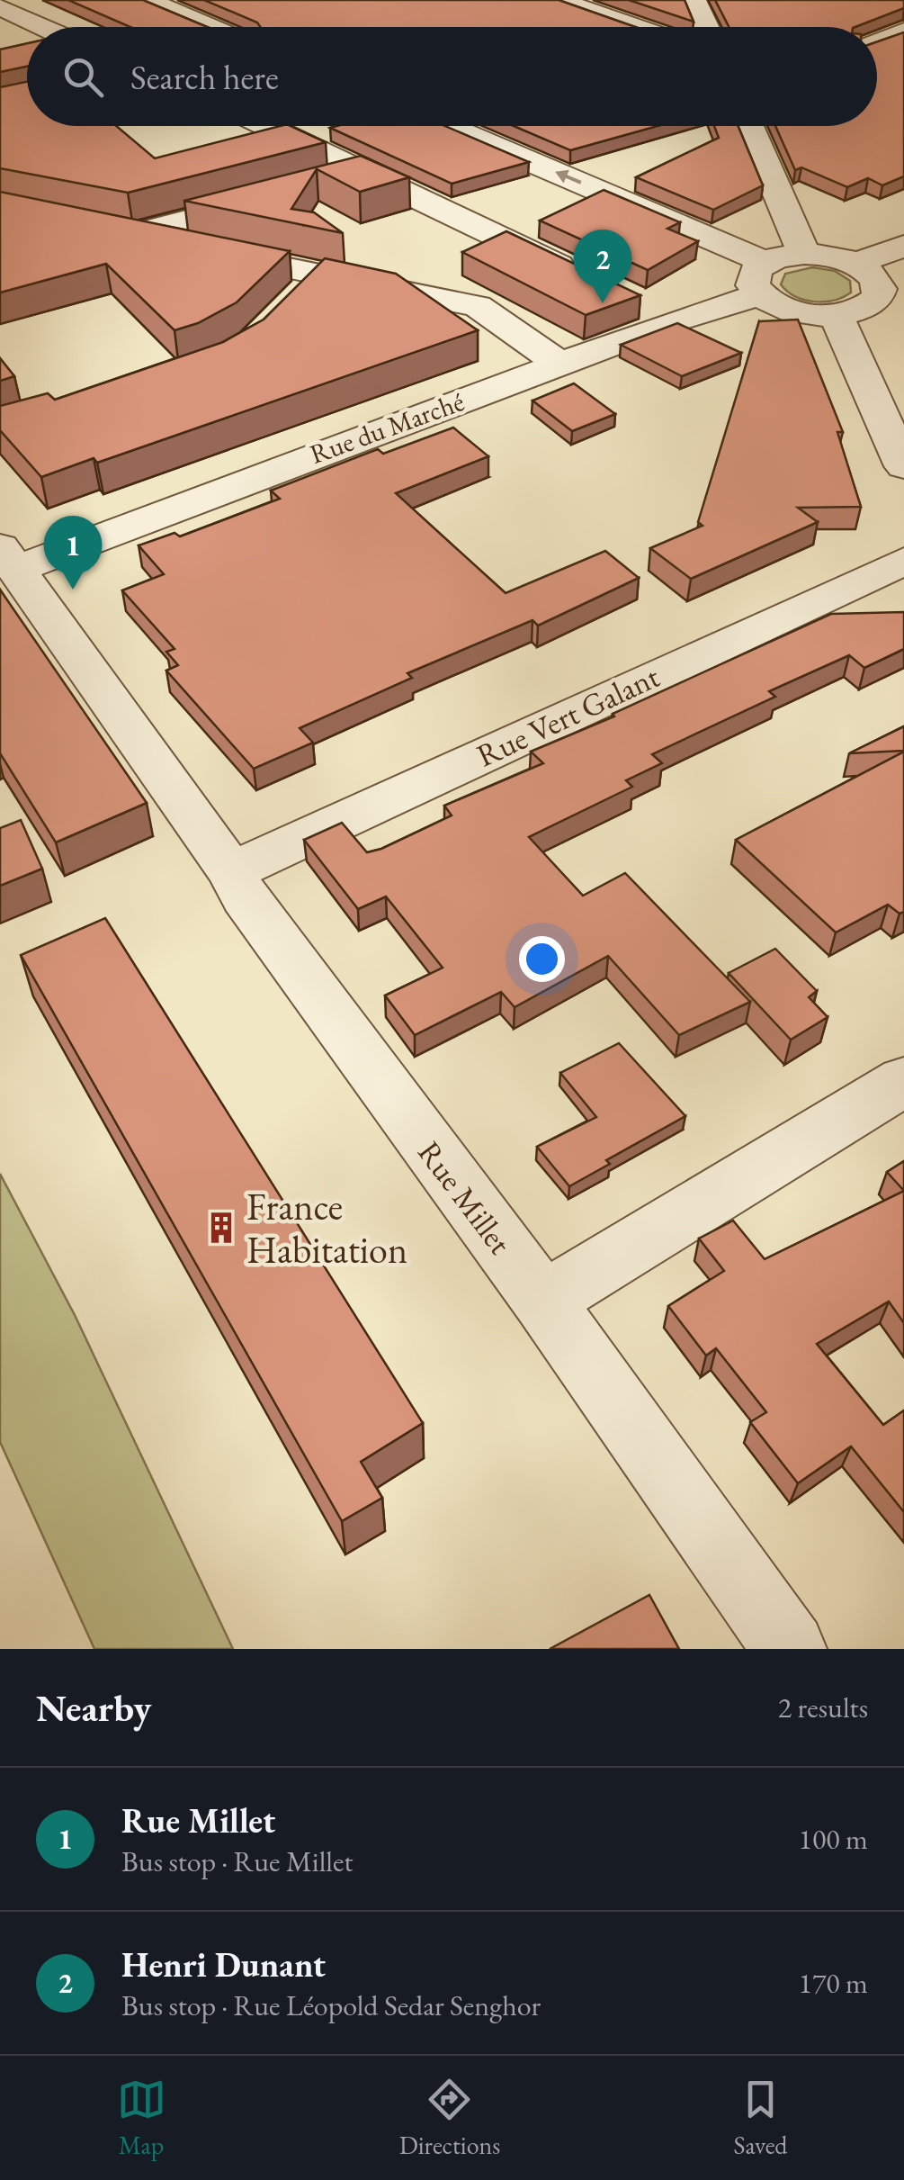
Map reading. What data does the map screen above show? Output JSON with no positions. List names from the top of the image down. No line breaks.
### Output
{"streets":{"street":["Rue du Marché","Rue Vert Galant","Rue Millet"]},"crossings":[["Rue du Marché","Rue Millet"],["Rue Vert Galant","Rue Millet"]],"places":{"building":["France Habitation"]},"page":{"search":"Search here","pins":["2","1"],"heading":["Nearby","2 results"],"list":[{"mark":"1","name":"Rue Millet","note":"Bus stop · Rue Millet","value":"100 m"},{"mark":"2","name":"Henri Dunant","note":"Bus stop · Rue Léopold Sedar Senghor","value":"170 m"}],"nav":["Map","Directions","Saved"]}}
